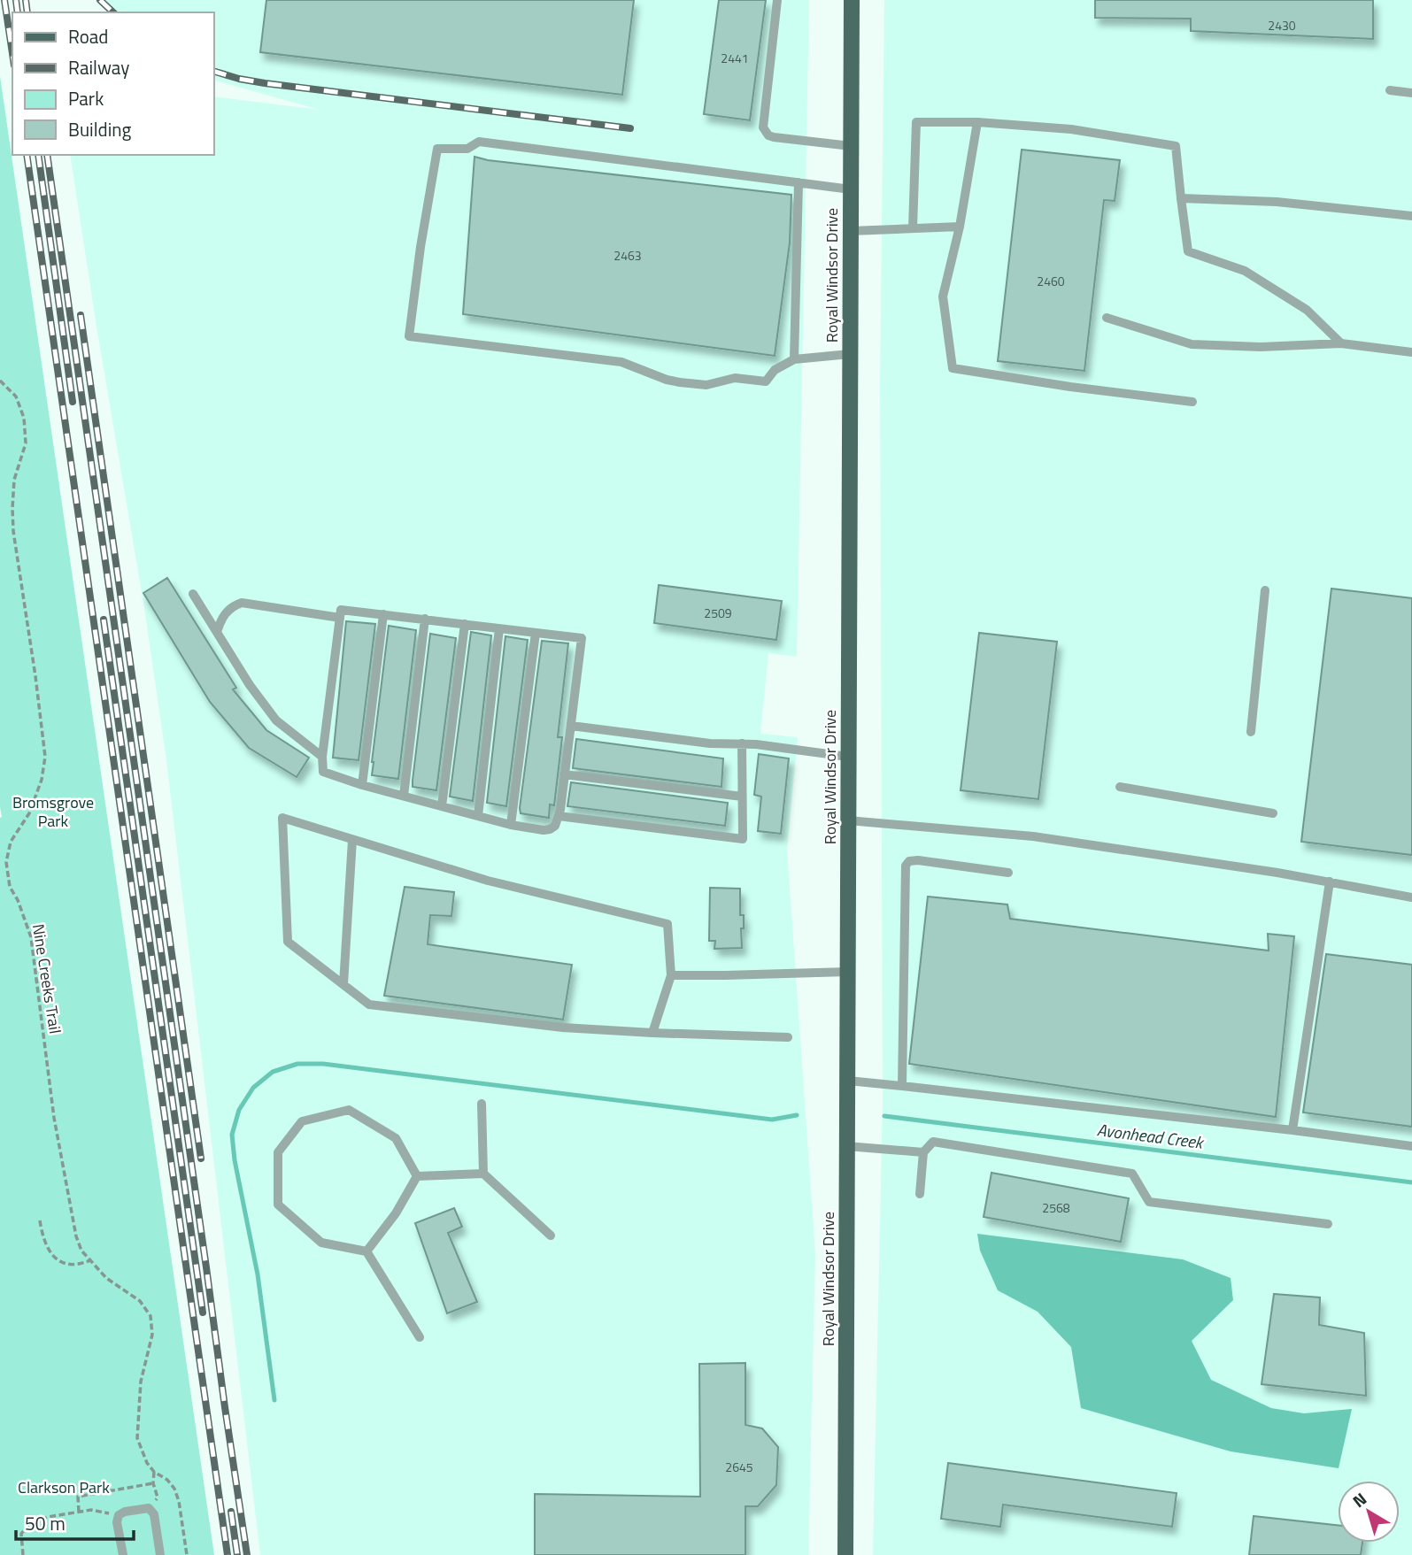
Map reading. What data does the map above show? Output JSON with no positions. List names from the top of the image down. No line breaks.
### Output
{"streets":{"main road":["Royal Windsor Drive"],"path":["Nine Creeks Trail"]},"water":["Avonhead Creek"],"parks":["Bromsgrove Park","Clarkson Park"],"house_numbers":["2430","2441","2463","2460","2509","2568","2645"],"legend":["Road","Railway","Park","Building"],"scale_bar":"50 m","north":"top left"}
